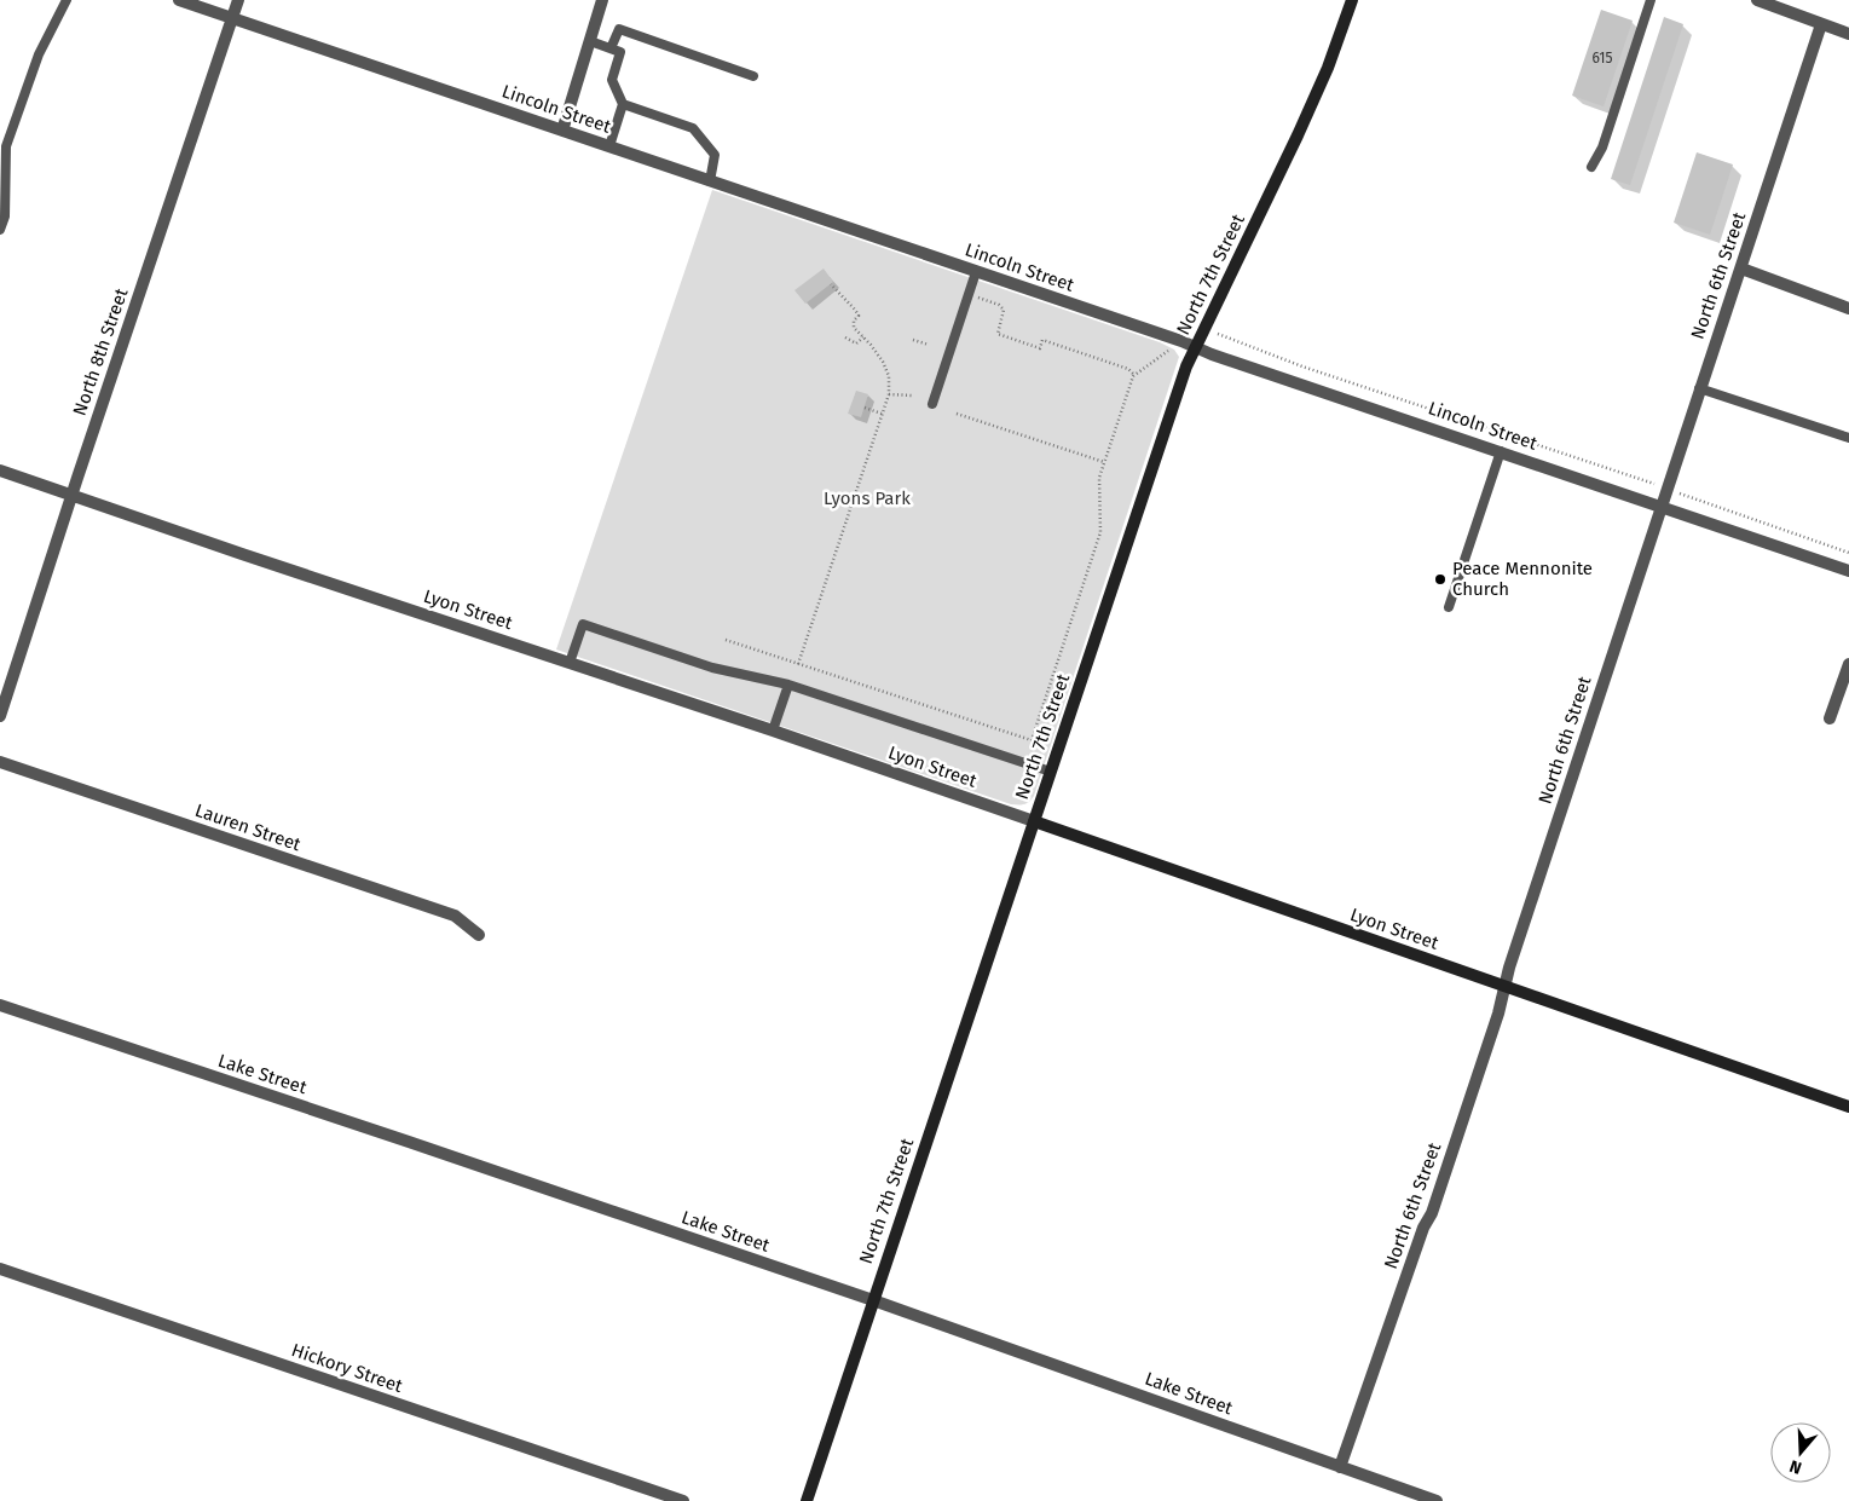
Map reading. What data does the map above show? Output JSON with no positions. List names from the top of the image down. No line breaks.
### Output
{"streets":{"street":["Lincoln Street","North 7th Street","North 6th Street","North 8th Street","Lyon Street","Lauren Street","Lake Street","Hickory Street"]},"crossings":[["Lincoln Street","North 7th Street"],["Lincoln Street","North 6th Street"],["Lincoln Street","North 8th Street"],["North 7th Street","Lyon Street"],["North 7th Street","Lake Street"],["North 6th Street","Lyon Street"],["North 6th Street","Lake Street"],["North 8th Street","Lyon Street"]],"parks":["Lyons Park"],"places":["Peace Mennonite Church"],"house_numbers":["615"],"north":"bottom"}
